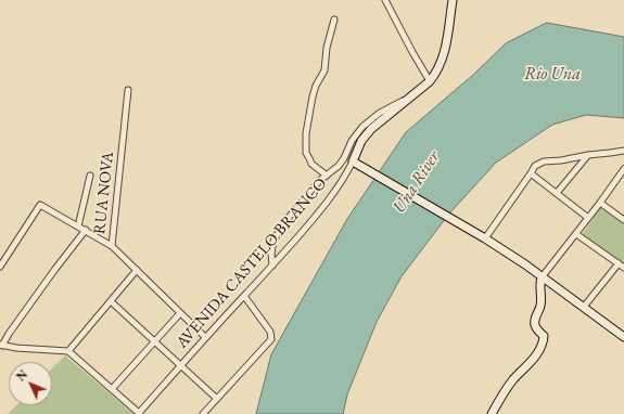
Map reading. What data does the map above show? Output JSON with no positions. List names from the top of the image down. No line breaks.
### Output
{"streets":{"street":["RUA NOVA","AVENIDA CASTELO BRANCO"]},"crossings":[["RUA NOVA","AVENIDA CASTELO BRANCO"]],"water":["Rio Una","Una River"],"north":"top left"}
